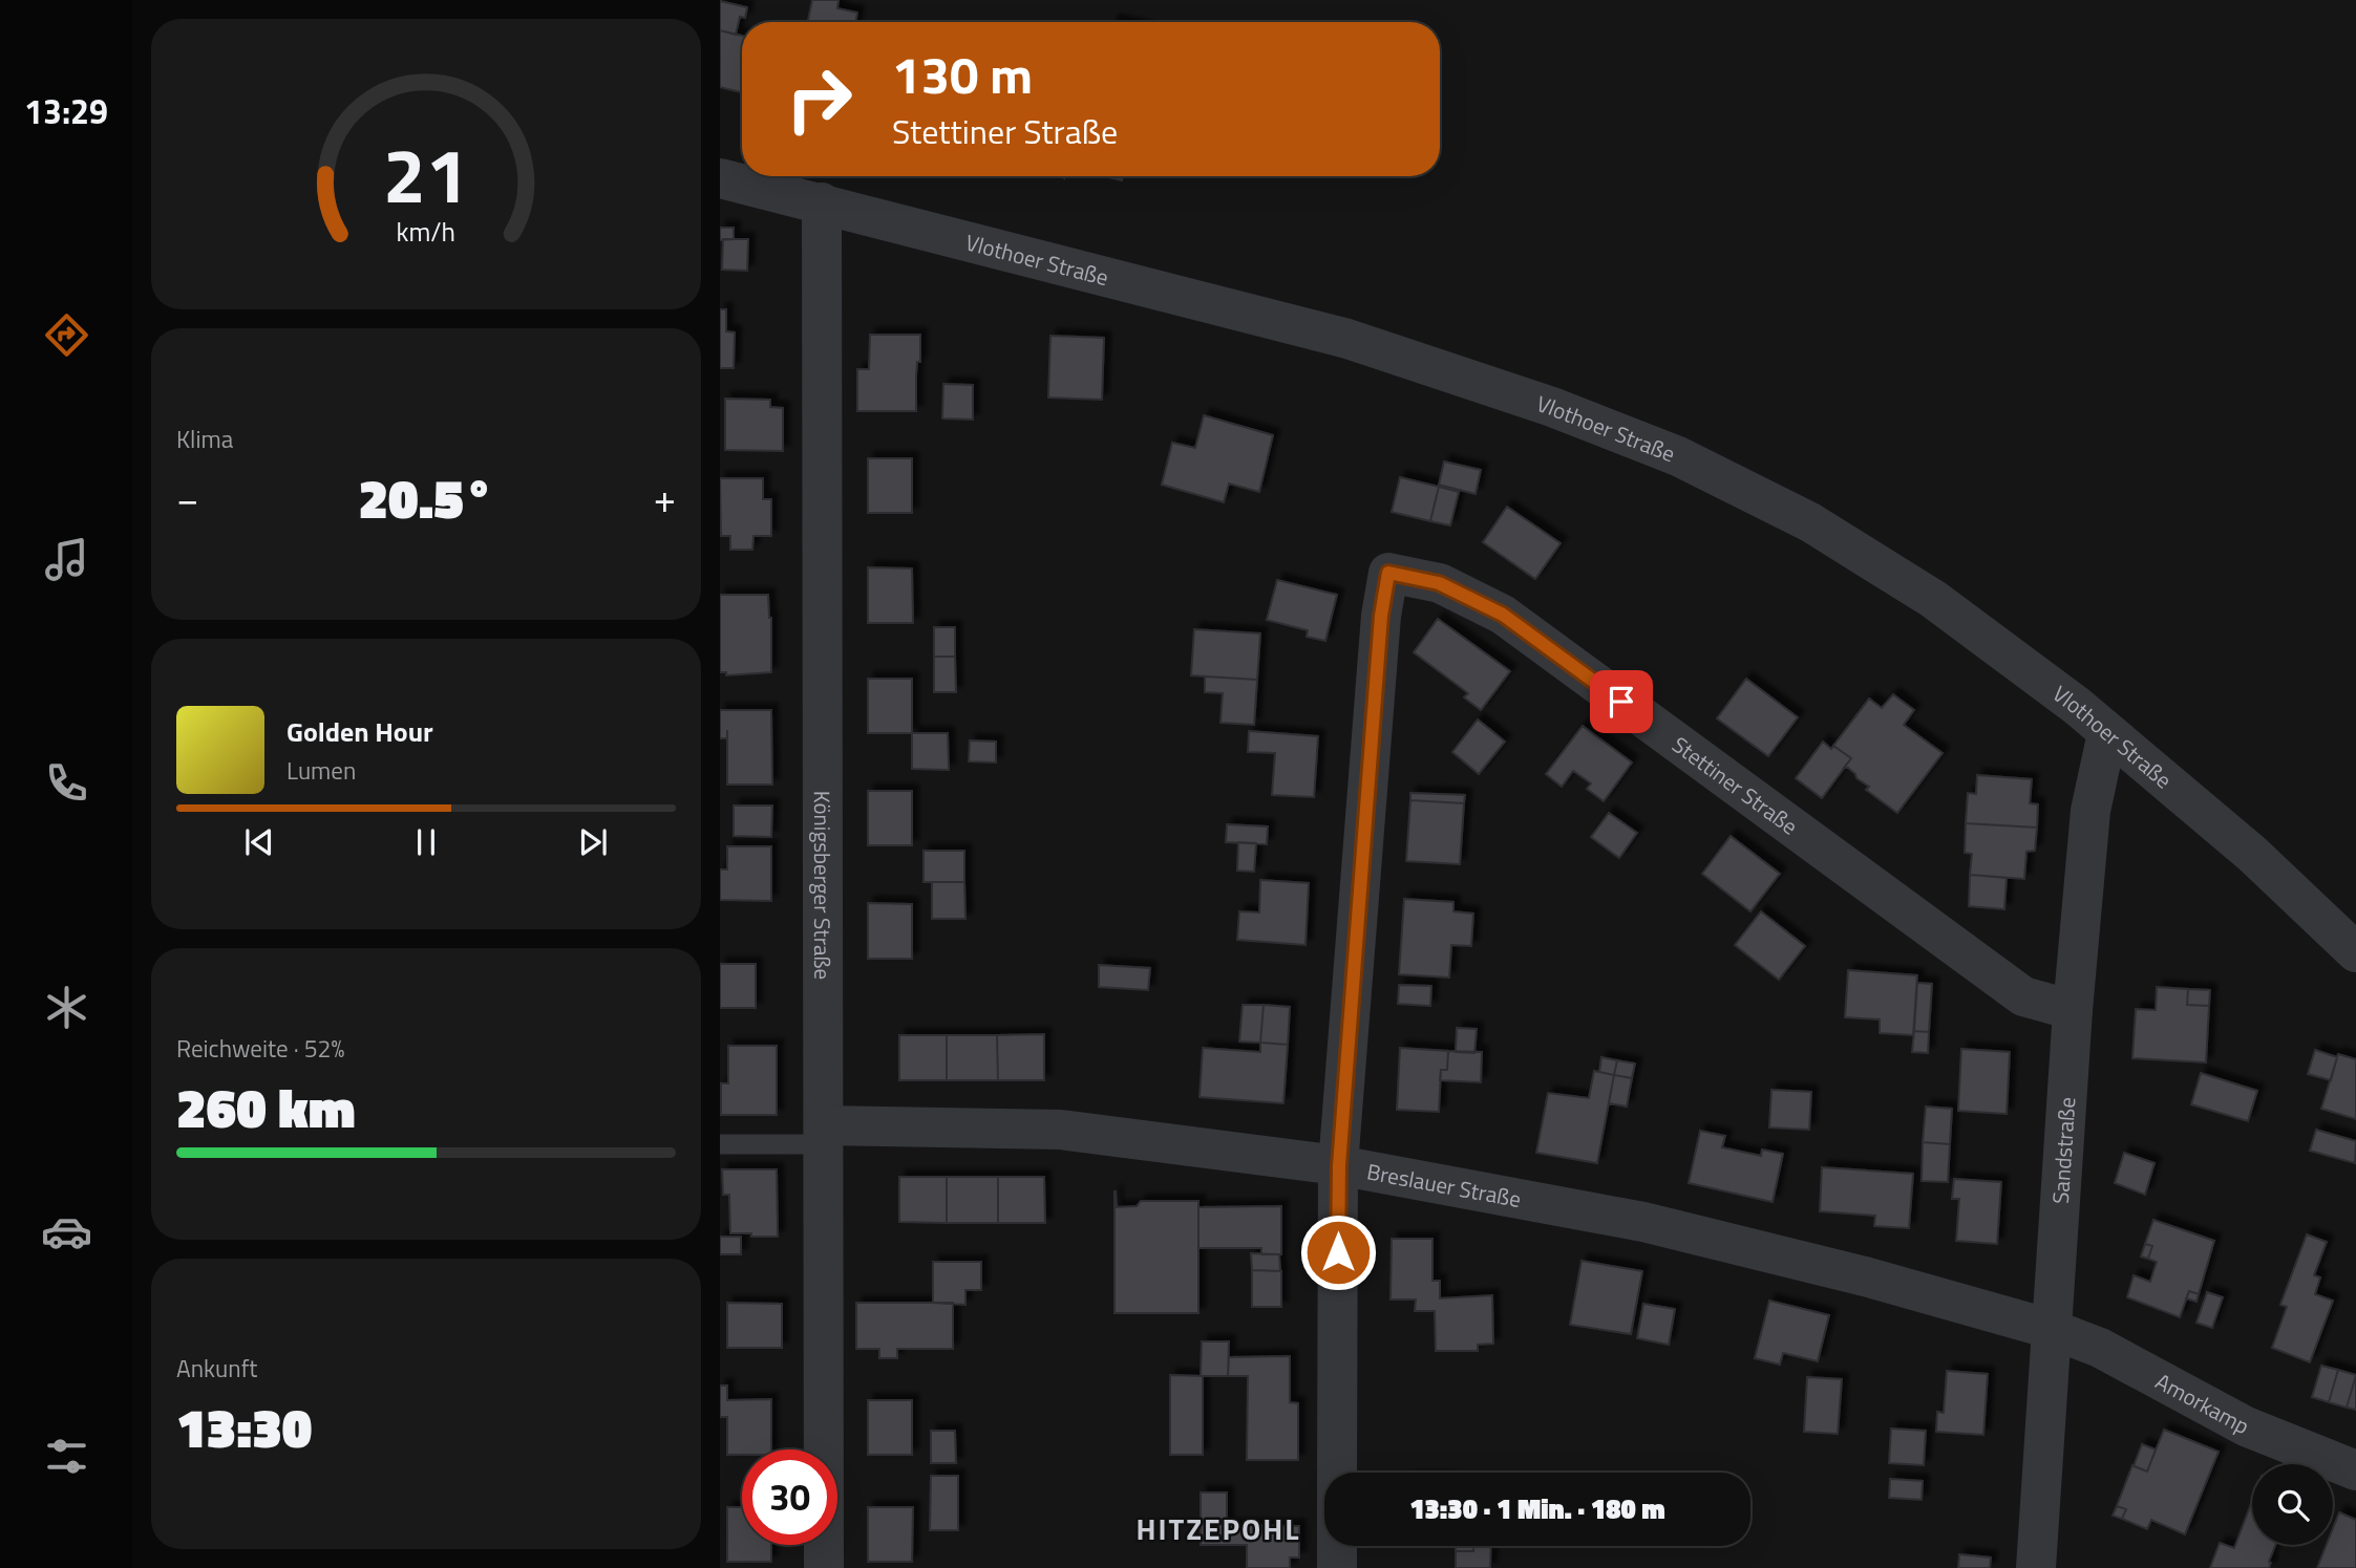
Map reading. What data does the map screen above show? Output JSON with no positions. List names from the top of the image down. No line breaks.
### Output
{"streets":{"street":["Vlothoer Straße","Stettiner Straße","Königsberger Straße","Sandstraße","Breslauer Straße","Amorkamp"]},"crossings":[["Vlothoer Straße","Königsberger Straße"],["Vlothoer Straße","Sandstraße"],["Stettiner Straße","Sandstraße"],["Stettiner Straße","Breslauer Straße"],["Königsberger Straße","Breslauer Straße"],["Sandstraße","Breslauer Straße"],["Sandstraße","Amorkamp"],["Breslauer Straße","Amorkamp"]],"districts":["HITZEPOHL"],"page":{"tabs":"13:29","turn":["130 m","Stettiner Straße"],"tile":["Klima",["Reichweite · 52%","260 km"],["Ankunft","13:30"]],"heat":["−","20.5°","+"],"song":["Golden Hour","Lumen"],"limit":"30","trip":"13:30 · 1 Min. · 180 m","gauge":["21","km/h"]}}
